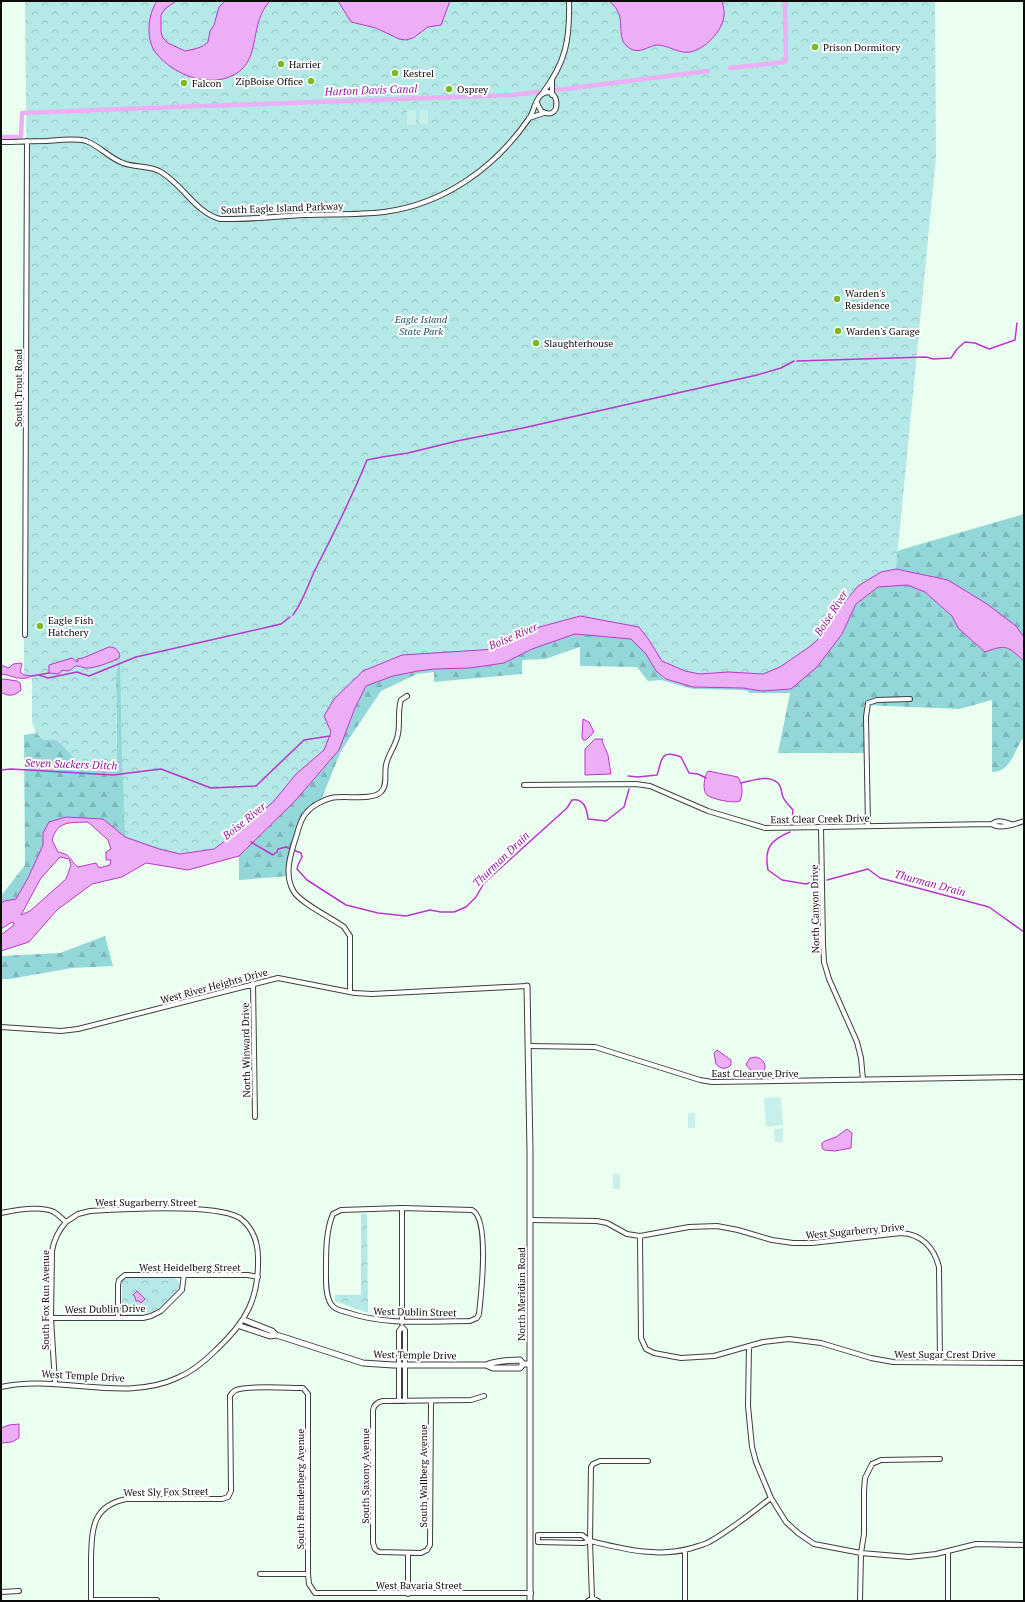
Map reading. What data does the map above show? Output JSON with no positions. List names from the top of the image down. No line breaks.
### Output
{"streets":{"street":["South Eagle Island Parkway","South Trout Road","East Clear Creek Drive","North Canyon Drive","West River Heights Drive","North Winward Drive","East Clearvue Drive","West Sugarberry Street","West Sugarberry Drive","West Heidelberg Street","North Meridian Road","South Fox Run Avenue","West Dublin Drive","West Dublin Street","West Sugar Crest Drive","West Temple Drive","South Saxony Avenue","South Wallberg Avenue","South Brandenberg Avenue","West Sly Fox Street","West Bavaria Street"]},"crossings":[["South Eagle Island Parkway","South Trout Road"],["East Clear Creek Drive","North Canyon Drive"],["North Canyon Drive","East Clearvue Drive"],["West River Heights Drive","North Winward Drive"],["West River Heights Drive","North Meridian Road"],["East Clearvue Drive","North Meridian Road"],["West Sugarberry Street","West Heidelberg Street"],["West Sugarberry Street","South Fox Run Avenue"],["West Sugarberry Drive","North Meridian Road"],["West Sugarberry Drive","West Sugar Crest Drive"],["West Heidelberg Street","West Dublin Drive"],["North Meridian Road","West Temple Drive"],["North Meridian Road","West Bavaria Street"],["South Fox Run Avenue","West Dublin Drive"],["South Fox Run Avenue","West Temple Drive"],["South Saxony Avenue","South Wallberg Avenue"],["South Brandenberg Avenue","West Sly Fox Street"],["South Brandenberg Avenue","West Bavaria Street"]],"water":["Harton Davis Canal","Boise River","Seven Suckers Ditch","Thurman Drain"],"parks":["Eagle Island State Park"],"places":["Prison Dormitory","Harrier","Kestrel","ZipBoise Office","Falcon","Osprey","Warden's Residence","Warden's Garage","Slaughterhouse","Eagle Fish Hatchery"]}
